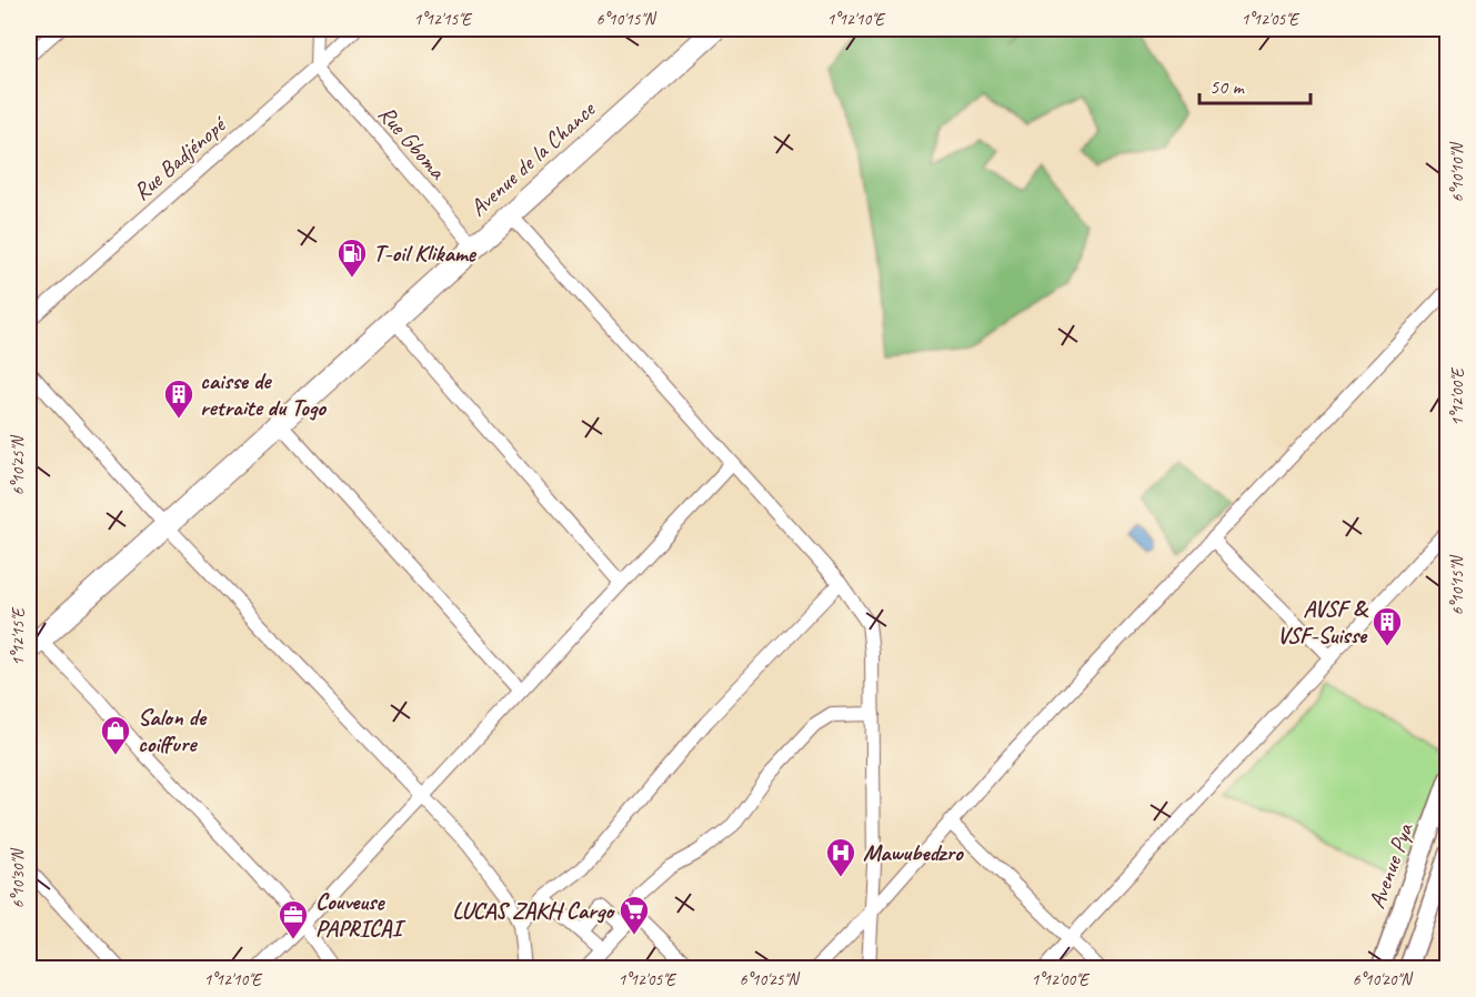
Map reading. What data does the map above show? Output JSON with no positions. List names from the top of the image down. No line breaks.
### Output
{"streets":{"main road":["Avenue de la Chance","Avenue Pya"],"street":["Rue Gboma","Rue Badjénopé"]},"crossings":[["Rue Gboma","Rue Badjénopé"],["Rue Gboma","Avenue de la Chance"]],"places":{"fuel station":["T-oil Klikame"],"building":["caisse de retraite du Togo","AVSF & VSF-Suisse"],"shop":["Salon de coiffure"],"hospital":["Mawubedzro"],"supermarket":["LUCAS ZAKH Cargo"],"office":["Couveuse PAPRICAI"]},"scale_bar":"50 m","coordinates":["1°12'15\"E","6°10'15\"N","1°12'10\"E","1°12'05\"E","6°10'10\"N","1°12'00\"E","6°10'25\"N","6°10'30\"N","6°10'20\"N"]}
